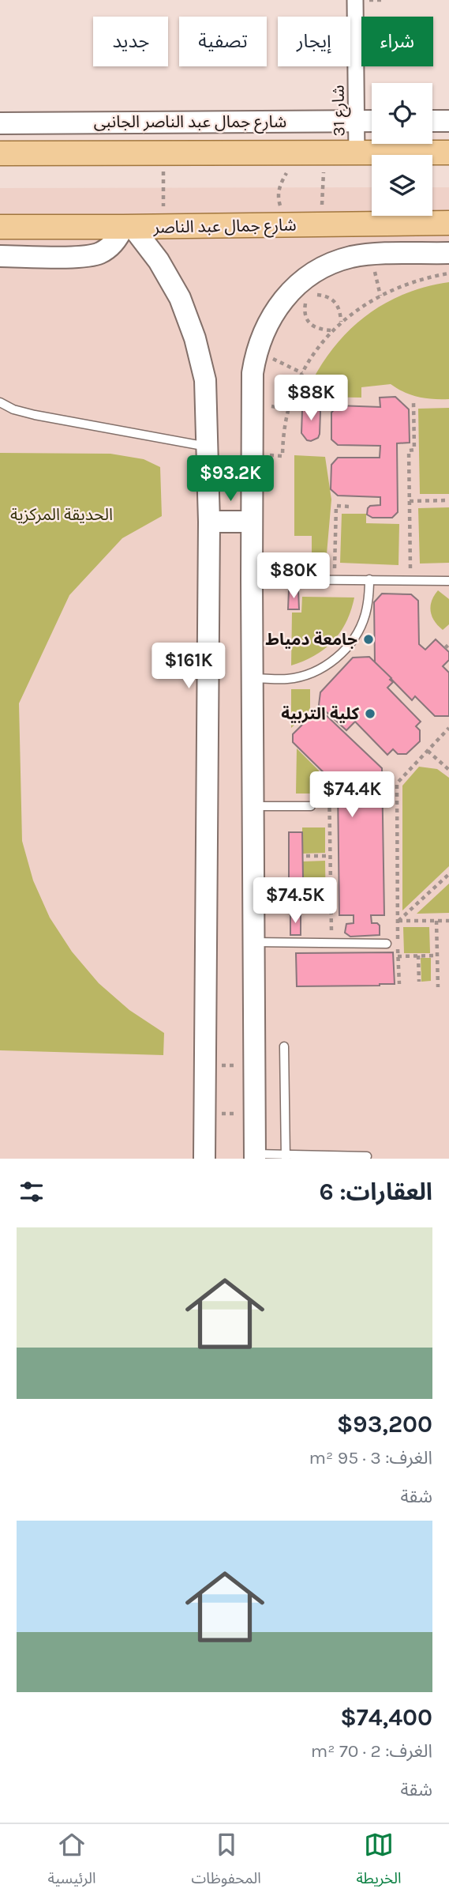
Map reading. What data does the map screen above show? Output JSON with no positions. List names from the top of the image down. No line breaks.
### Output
{"streets":{"main road":["شارع جمال عبد الناصر الجانبى","شارع جمال عبد الناصر"],"street":["شارع 31"]},"crossings":[["شارع 31","شارع جمال عبد الناصر الجانبى"]],"parks":["الحديقة المركزية"],"places":["جامعة دمياط","كلية التربية"],"page":{"chip":["شراء","إيجار","تصفية","جديد"],"price":["$88K","$93.2K","$80K","$161K","$74.4K","$74.5K"],"heading":"العقارات: 6","list":[{"name":"$93,200","note":"الغرف: 3 · 95 m² · شقة"},{"name":"$74,400","note":"الغرف: 2 · 70 m² · شقة"}],"tabs":["الخريطة","المحفوظات","الرئيسية"]}}
